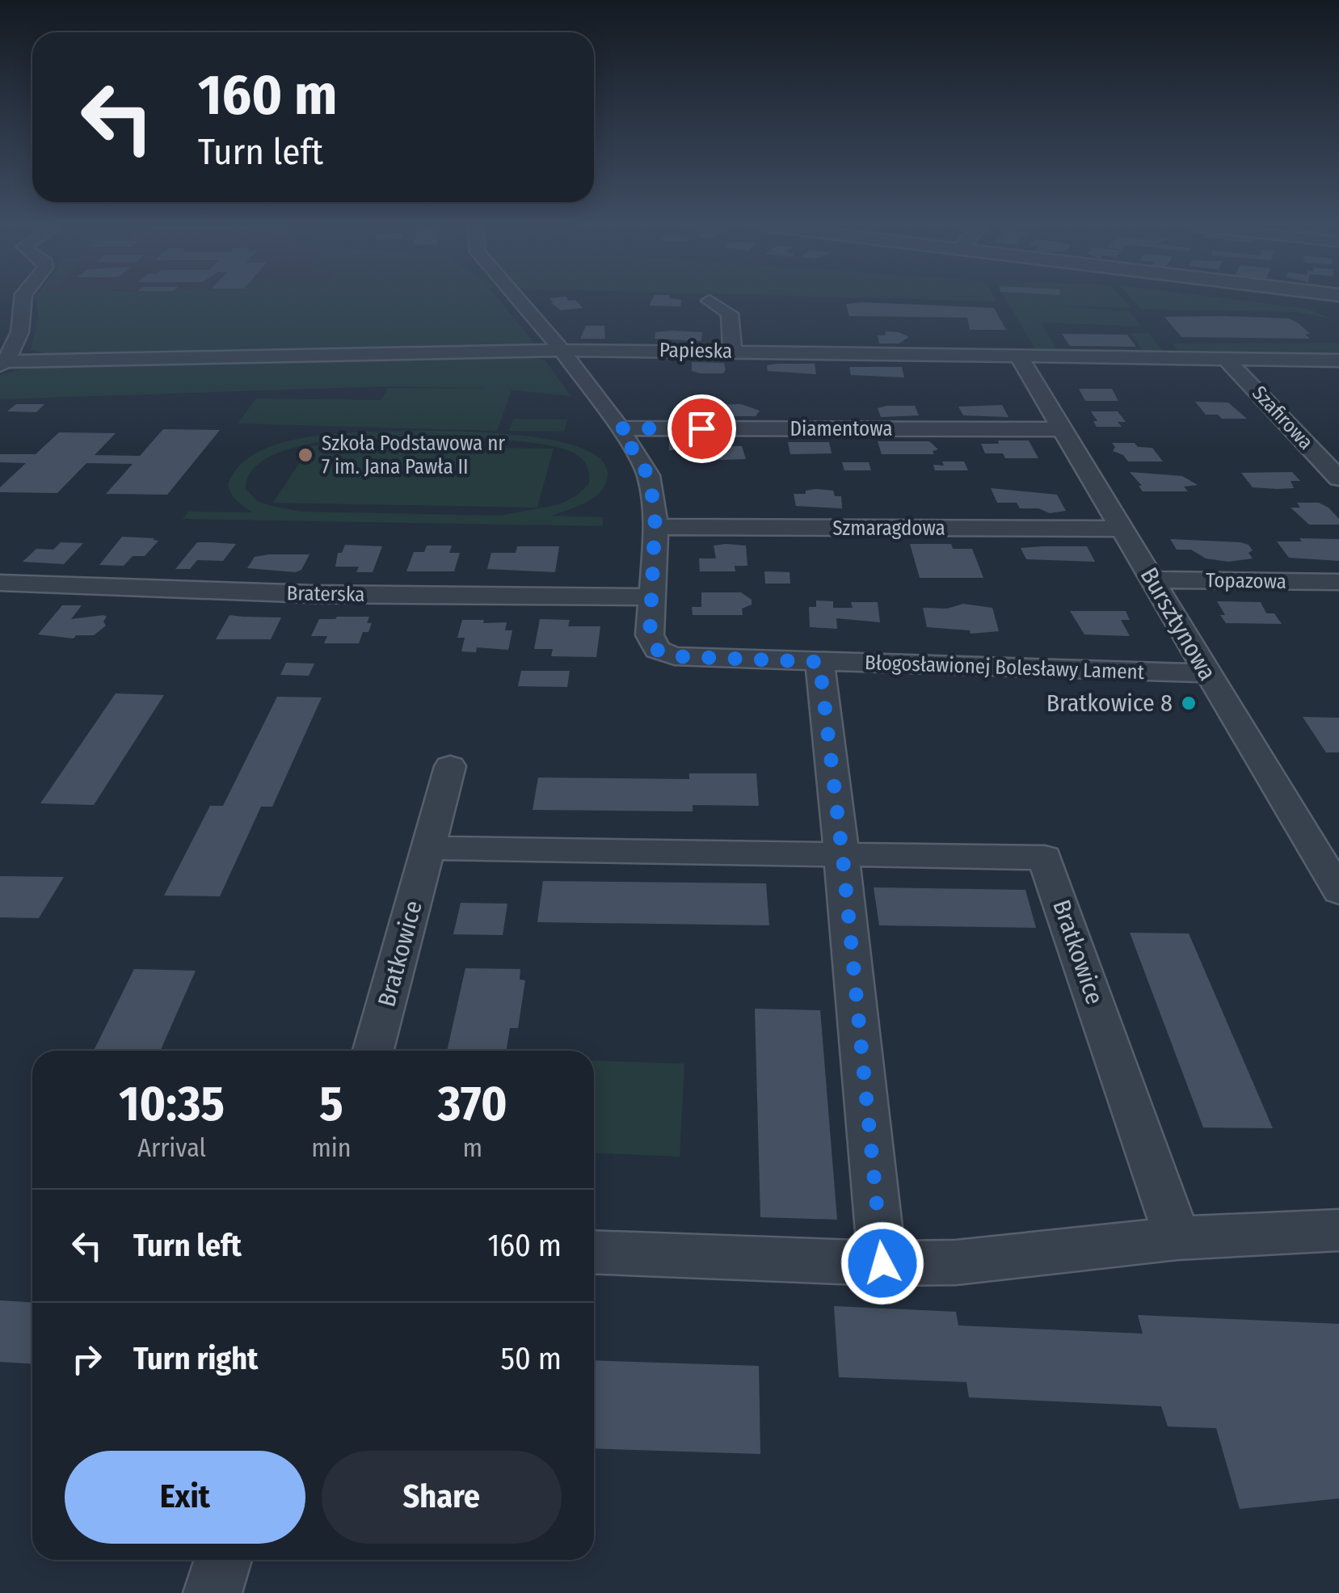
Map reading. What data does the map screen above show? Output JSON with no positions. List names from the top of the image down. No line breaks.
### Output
{"streets":{"street":["Papieska","Szafirowa","Diamentowa","Szmaragdowa","Topazowa","Braterska","Bursztynowa","Błogosławionej Bolesławy Lament","Bratkowice"]},"crossings":[["Papieska","Szafirowa"],["Papieska","Bursztynowa"],["Papieska","Błogosławionej Bolesławy Lament"],["Diamentowa","Bursztynowa"],["Diamentowa","Błogosławionej Bolesławy Lament"],["Szmaragdowa","Bursztynowa"],["Szmaragdowa","Błogosławionej Bolesławy Lament"],["Topazowa","Bursztynowa"],["Braterska","Błogosławionej Bolesławy Lament"],["Bursztynowa","Błogosławionej Bolesławy Lament"]],"places":["Szkoła Podstawowa nr 7 im. Jana Pawła II","Bratkowice 8"],"page":{"turn":["160 m","Turn left"],"eta":["10:35","Arrival","5","min","370","m"],"list":[{"name":"Turn left","value":"160 m"},{"name":"Turn right","value":"50 m"}],"buttons":["Exit","Share"]}}
